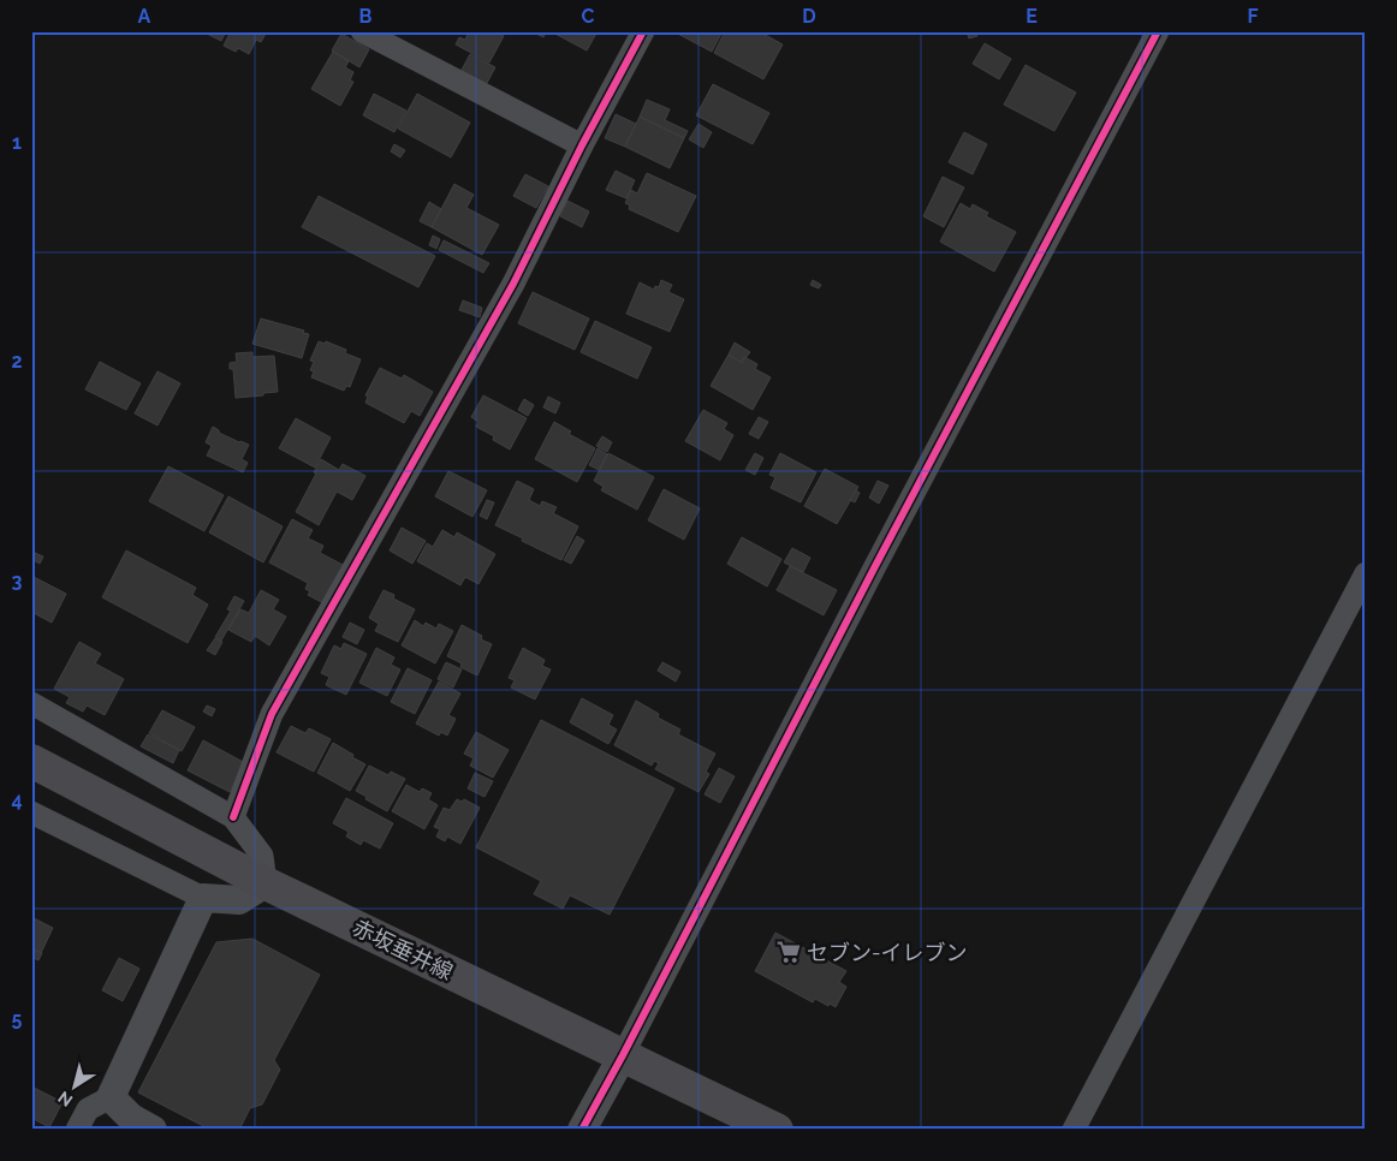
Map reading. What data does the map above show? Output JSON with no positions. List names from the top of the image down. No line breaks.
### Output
{"streets":{"main road":["赤坂垂井線"]},"places":{"supermarket":["セブン-イレブン"]},"north":"bottom left","grid":{"columns":["A","B","C","D","E","F"],"rows":["1","2","3","4","5"]}}
